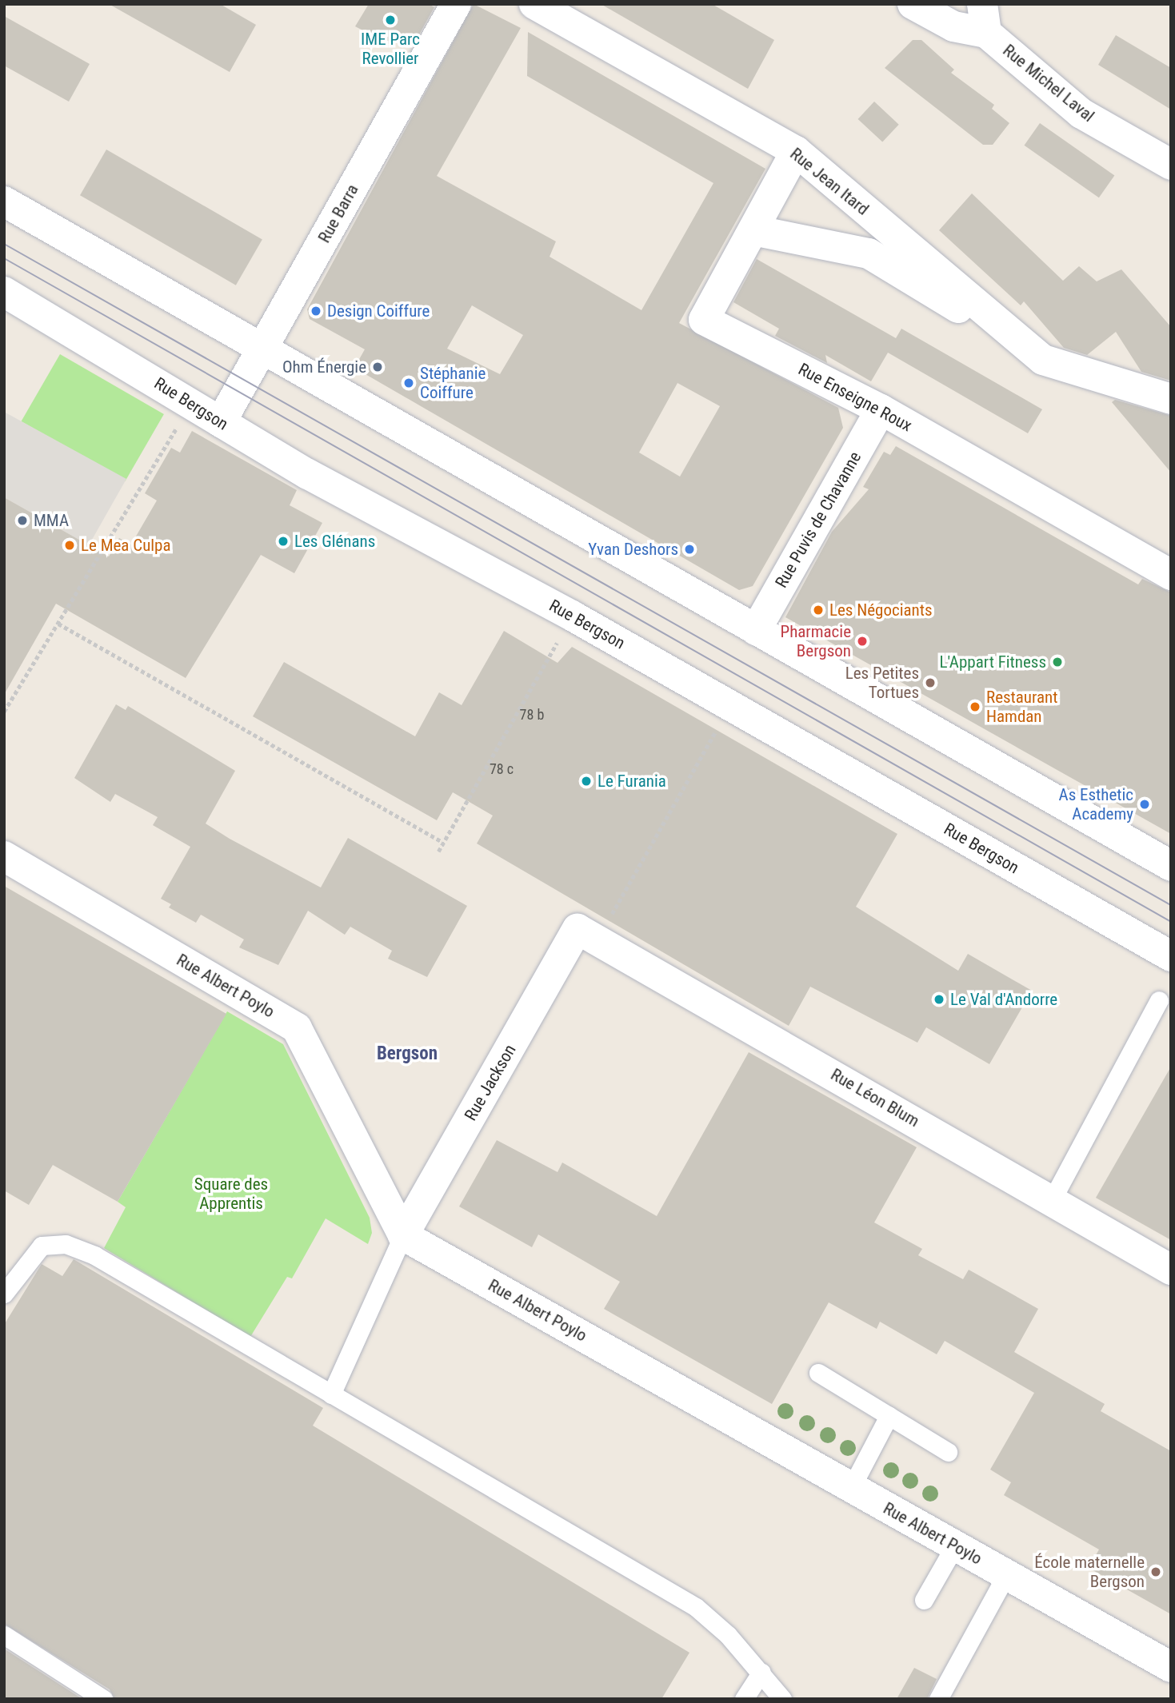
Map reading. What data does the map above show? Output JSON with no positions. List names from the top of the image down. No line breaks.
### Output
{"streets":{"street":["Rue Michel Laval","Rue Jean Itard","Rue Barra","Rue Enseigne Roux","Rue Bergson","Rue Puvis de Chavanne","Rue Albert Poylo","Rue Jackson","Rue Léon Blum"]},"crossings":[["Rue Jean Itard","Rue Enseigne Roux"],["Rue Barra","Rue Bergson"],["Rue Enseigne Roux","Rue Puvis de Chavanne"],["Rue Albert Poylo","Rue Jackson"],["Rue Jackson","Rue Léon Blum"]],"districts":["Bergson"],"parks":["Square des Apprentis"],"places":["IME Parc Revollier","Design Coiffure","Ohm Énergie","Stéphanie Coiffure","MMA","Les Glénans","Le Mea Culpa","Yvan Deshors","Les Négociants","Pharmacie Bergson","L'Appart Fitness","Les Petites Tortues","Restaurant Hamdan","Le Furania","As Esthetic Academy","Le Val d'Andorre","École maternelle Bergson"],"house_numbers":["78 b","78 c"]}
